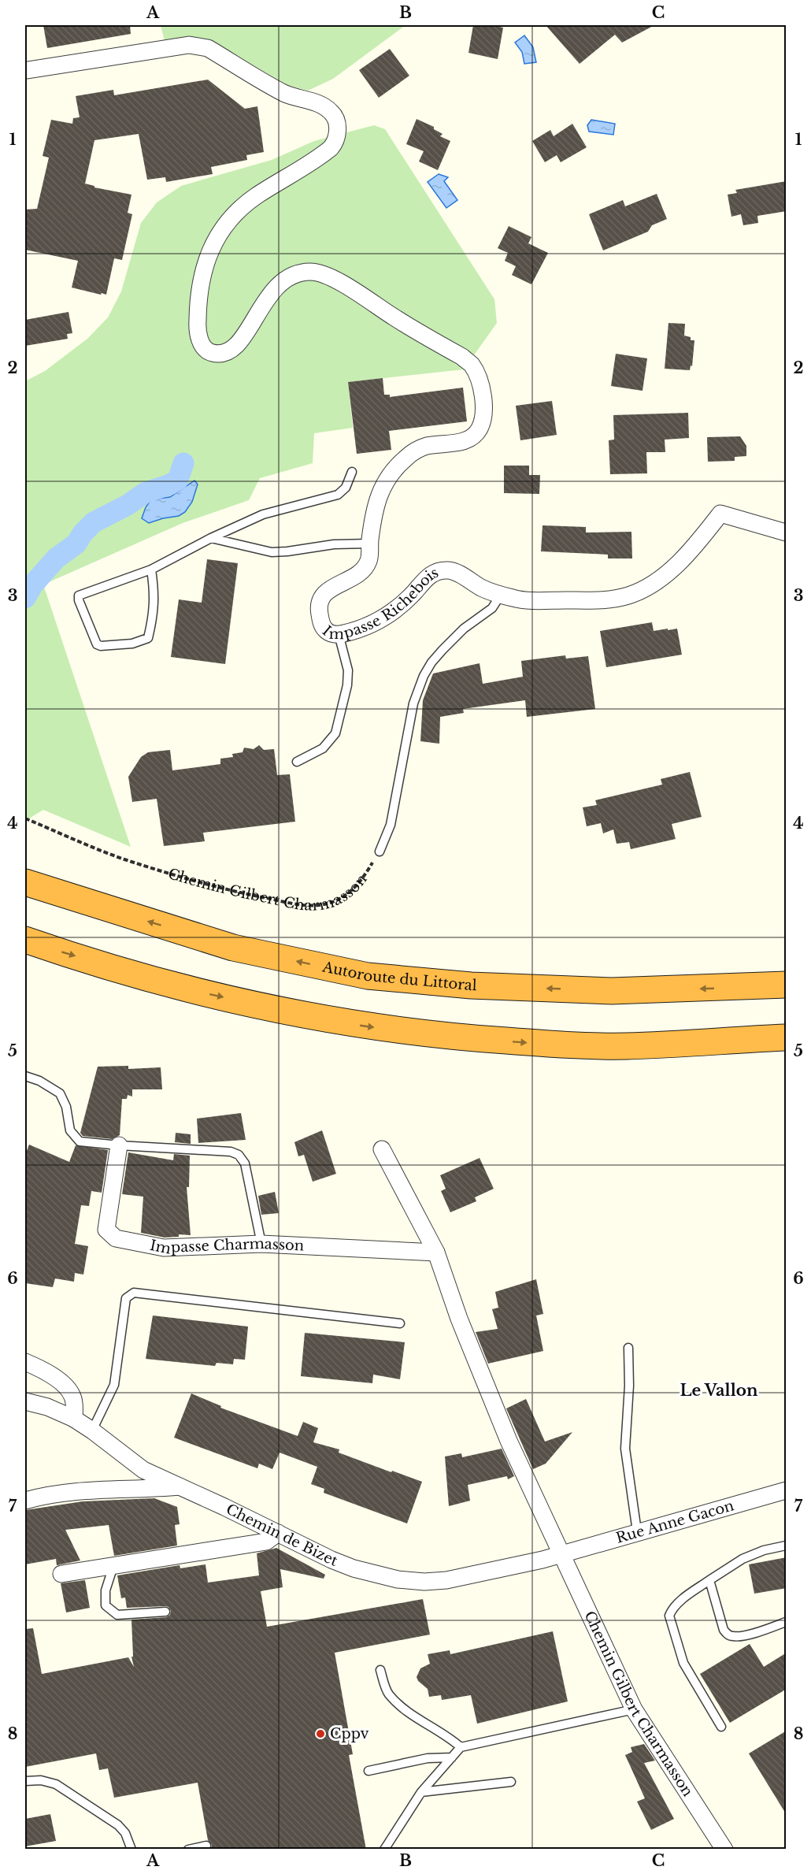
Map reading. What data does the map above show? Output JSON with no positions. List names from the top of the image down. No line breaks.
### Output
{"streets":{"highway":["Autoroute du Littoral"],"street":["Impasse Richebois","Chemin Gilbert Charmasson","Impasse Charmasson","Rue Anne Gacon","Chemin de Bizet"]},"crossings":[["Impasse Richebois","Chemin Gilbert Charmasson"],["Chemin Gilbert Charmasson","Impasse Charmasson"],["Chemin Gilbert Charmasson","Rue Anne Gacon"],["Chemin Gilbert Charmasson","Chemin de Bizet"],["Rue Anne Gacon","Chemin de Bizet"]],"districts":["Le Vallon"],"places":["Cppv"],"grid":{"columns":["A","B","C"],"rows":["1","2","3","4","5","6","7","8"]}}
